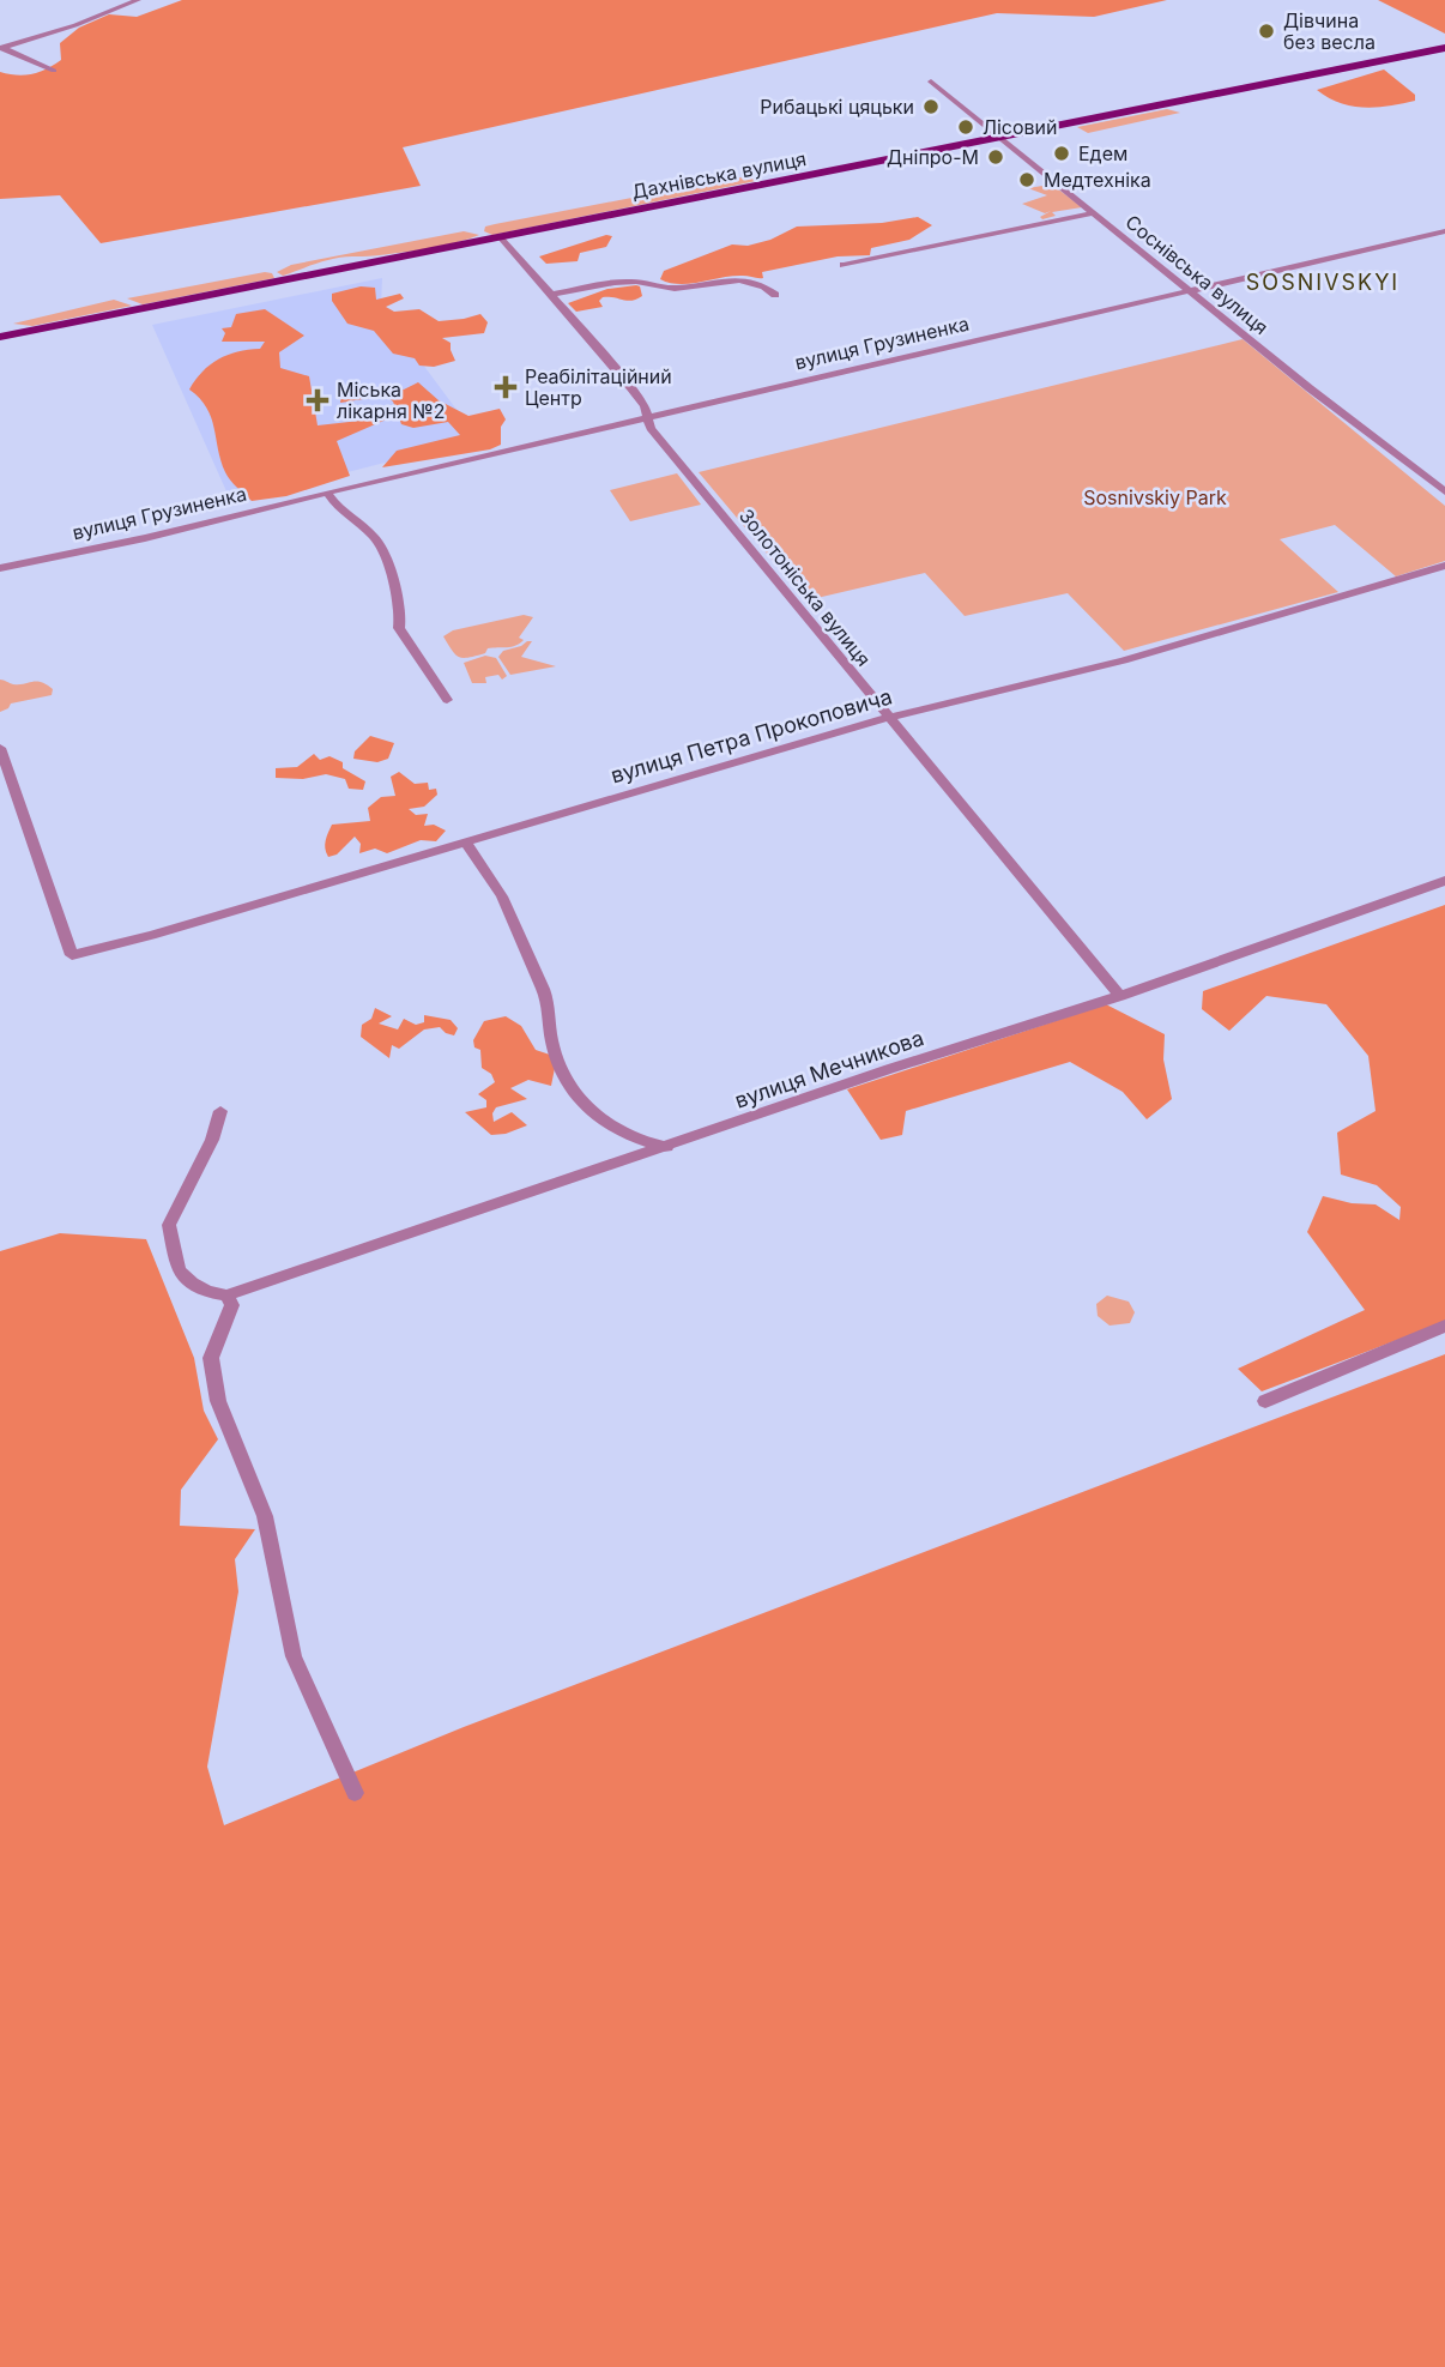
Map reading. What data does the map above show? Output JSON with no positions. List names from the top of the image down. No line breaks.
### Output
{"streets":{"main road":["Дахнівська вулиця"],"street":["Соснівська вулиця","вулиця Грузиненка","Золотоніська вулиця","вулиця Петра Прокоповича","вулиця Мечникова"]},"crossings":[["Дахнівська вулиця","Соснівська вулиця"],["Дахнівська вулиця","Золотоніська вулиця"],["Соснівська вулиця","вулиця Грузиненка"],["вулиця Грузиненка","Золотоніська вулиця"],["Золотоніська вулиця","вулиця Петра Прокоповича"],["Золотоніська вулиця","вулиця Мечникова"]],"districts":["SOSNIVSKYI"],"parks":["Sosnivskiy Park"],"places":{"other":["Дівчина без весла","Рибацькі цяцьки","Лісовий","Едем","Дніпро-М","Медтехніка"],"health":["Реабілітаційний Центр","Міська лікарня №2"]}}
